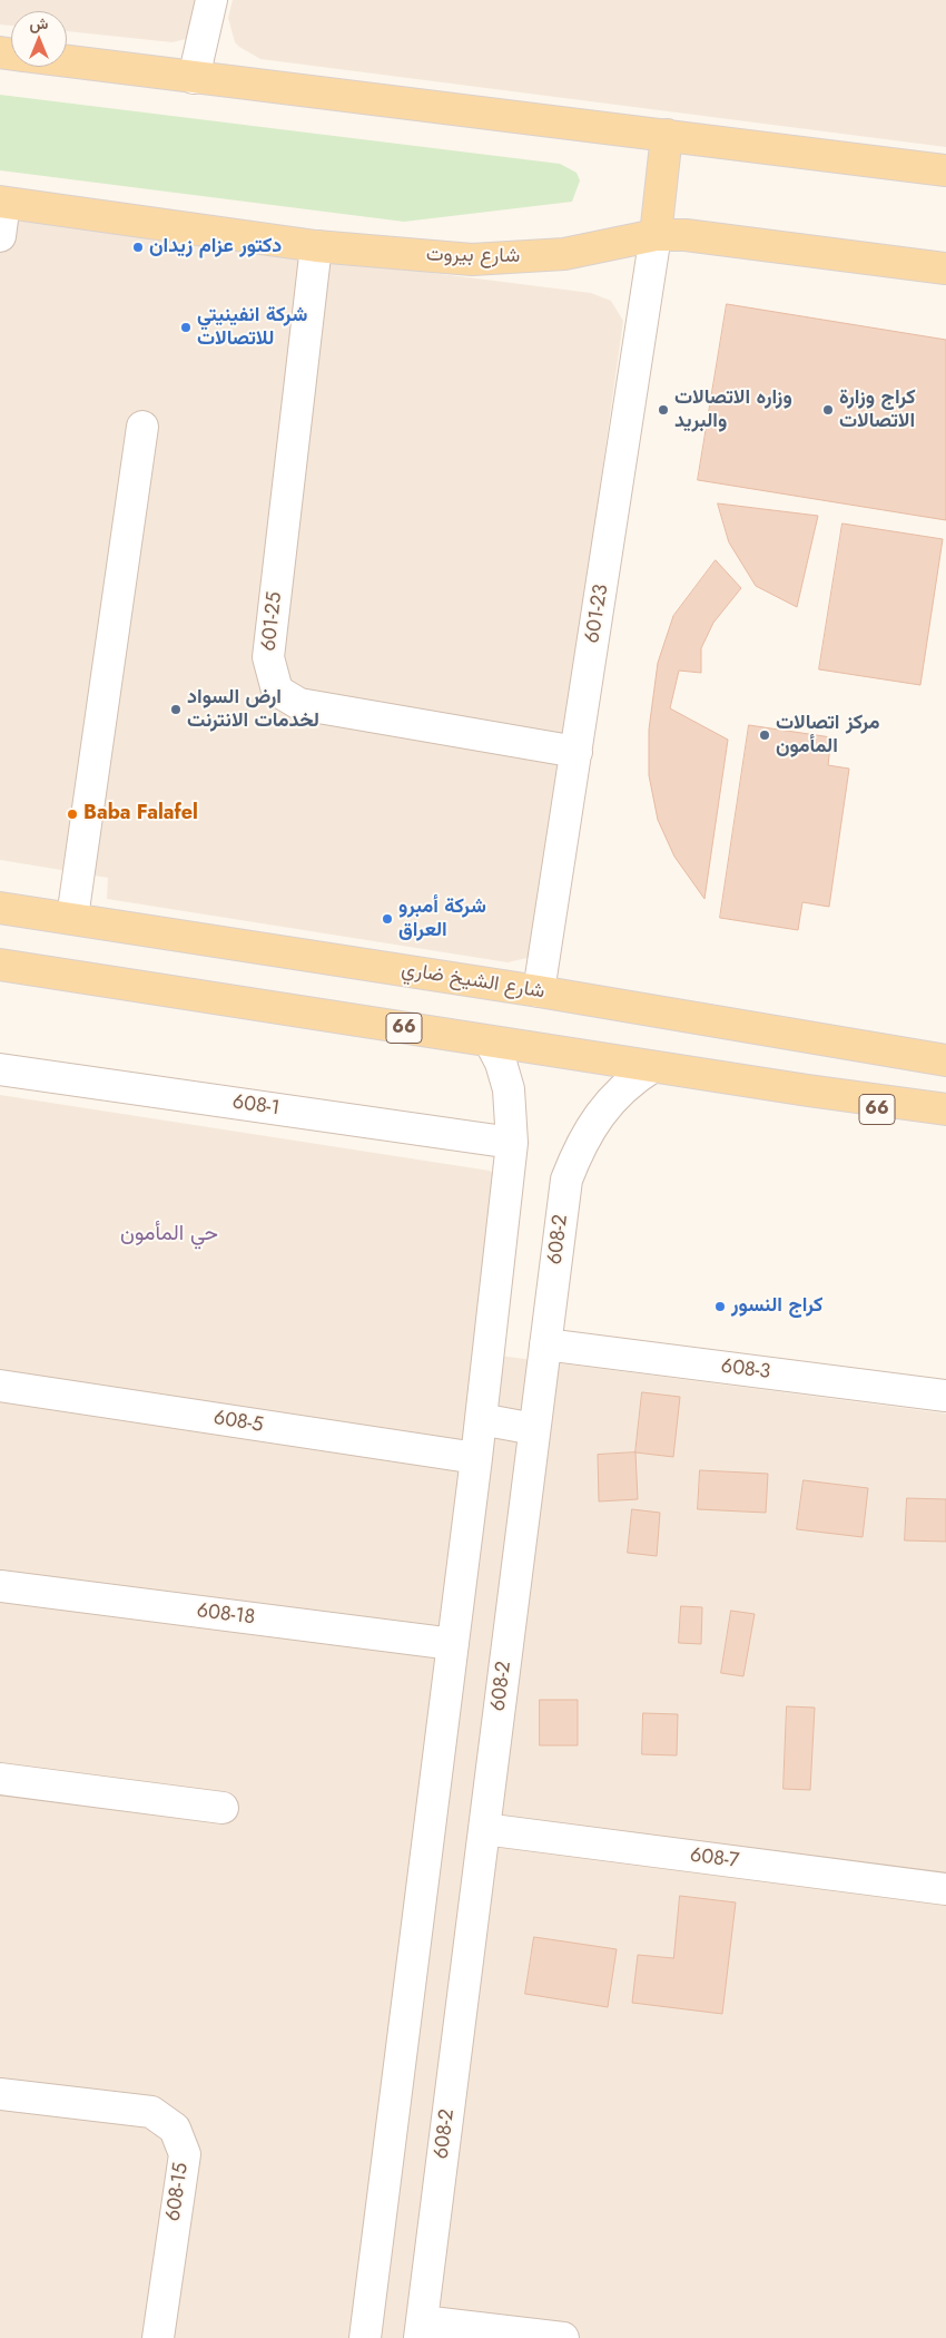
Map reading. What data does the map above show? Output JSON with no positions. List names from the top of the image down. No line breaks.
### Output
{"streets":{"main road":["شارع بيروت","شارع الشيخ ضاري","66"],"street":["601-23","601-25","608-1","608-2","608-3","608-5","608-18","608-7","608-15"]},"crossings":[["شارع بيروت","601-23"],["شارع بيروت","601-25"],["601-23","601-25"],["601-23","شارع الشيخ ضاري"],["66","608-2"],["608-2","608-3"],["608-2","608-7"]],"districts":["حي المأمون"],"places":["دكتور عزام زيدان","شركة انفينيتي للاتصالات","وزاره الاتصالات والبريد","كراج وزارة الاتصالات","ارض السواد لخدمات الانترنت","مركز اتصالات المأمون","Baba Falafel","شركة أمبرو العراق","كراج النسور"],"north":"top"}
